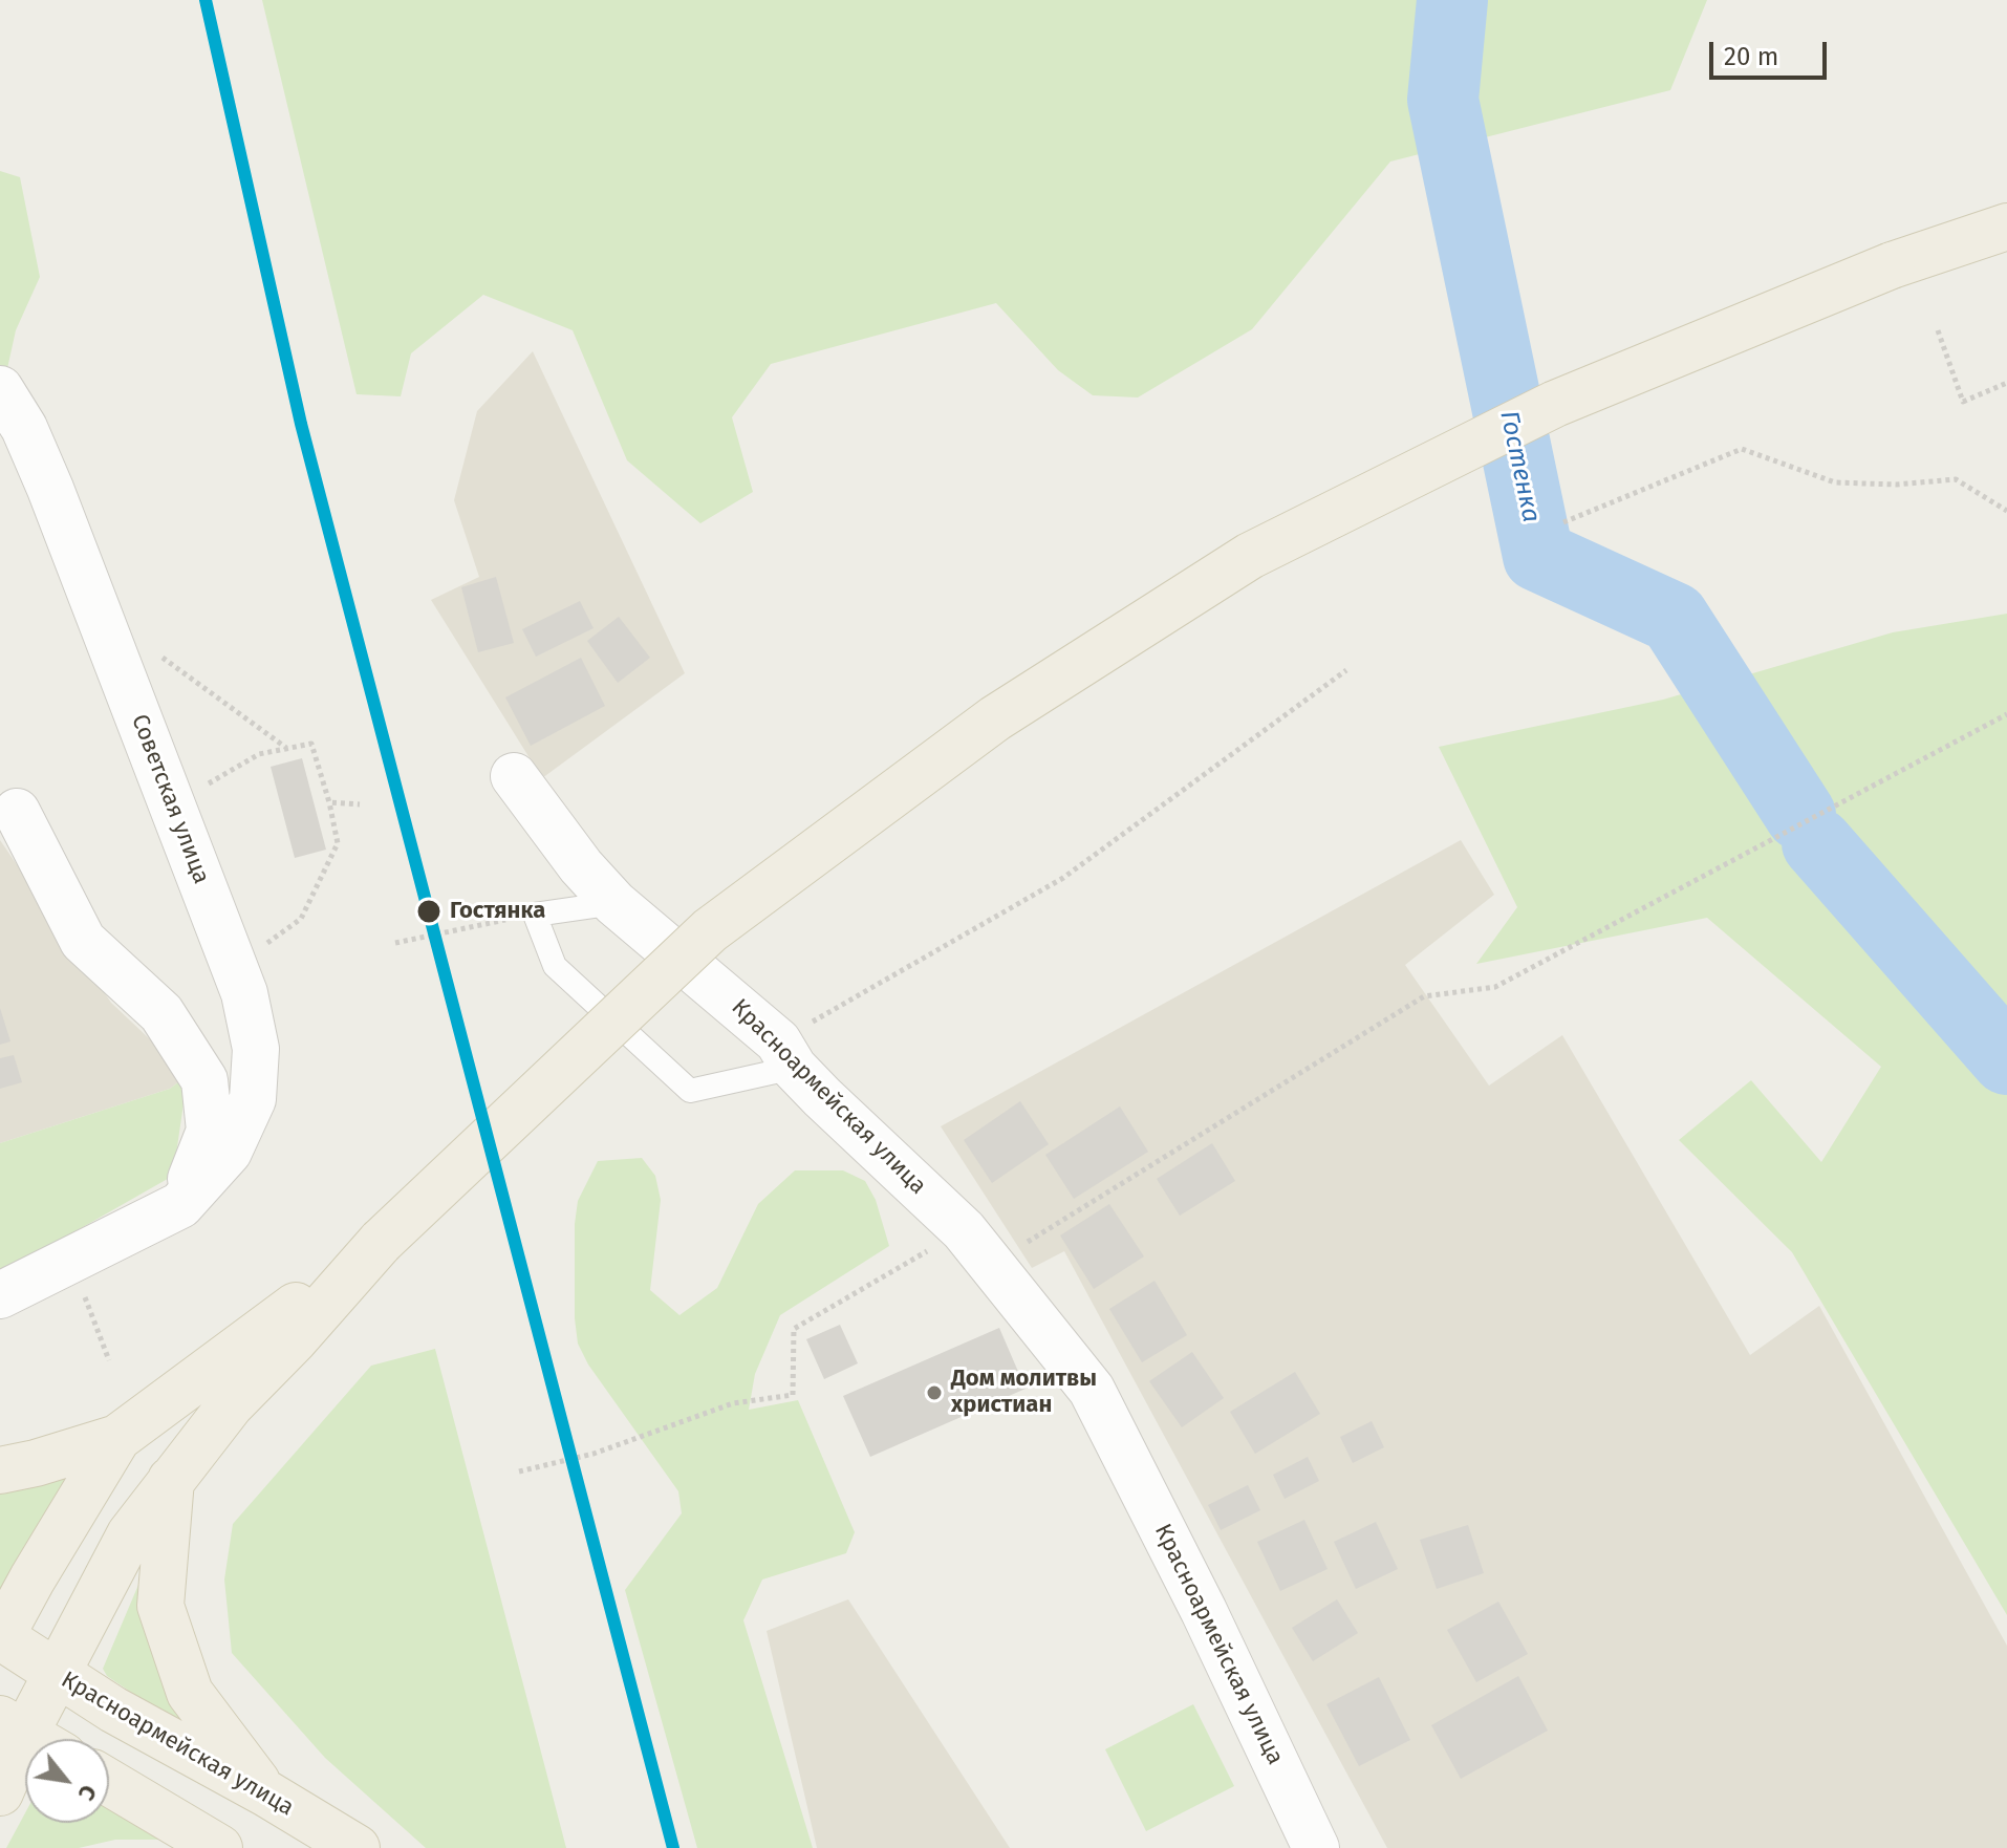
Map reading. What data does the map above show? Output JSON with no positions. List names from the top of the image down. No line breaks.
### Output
{"streets":{"main road":["Красноармейская улица"],"street":["Советская улица"]},"water":["Гостенка"],"places":["Гостянка","Дом молитвы христиан"],"scale_bar":"20 m","north":"bottom right"}
